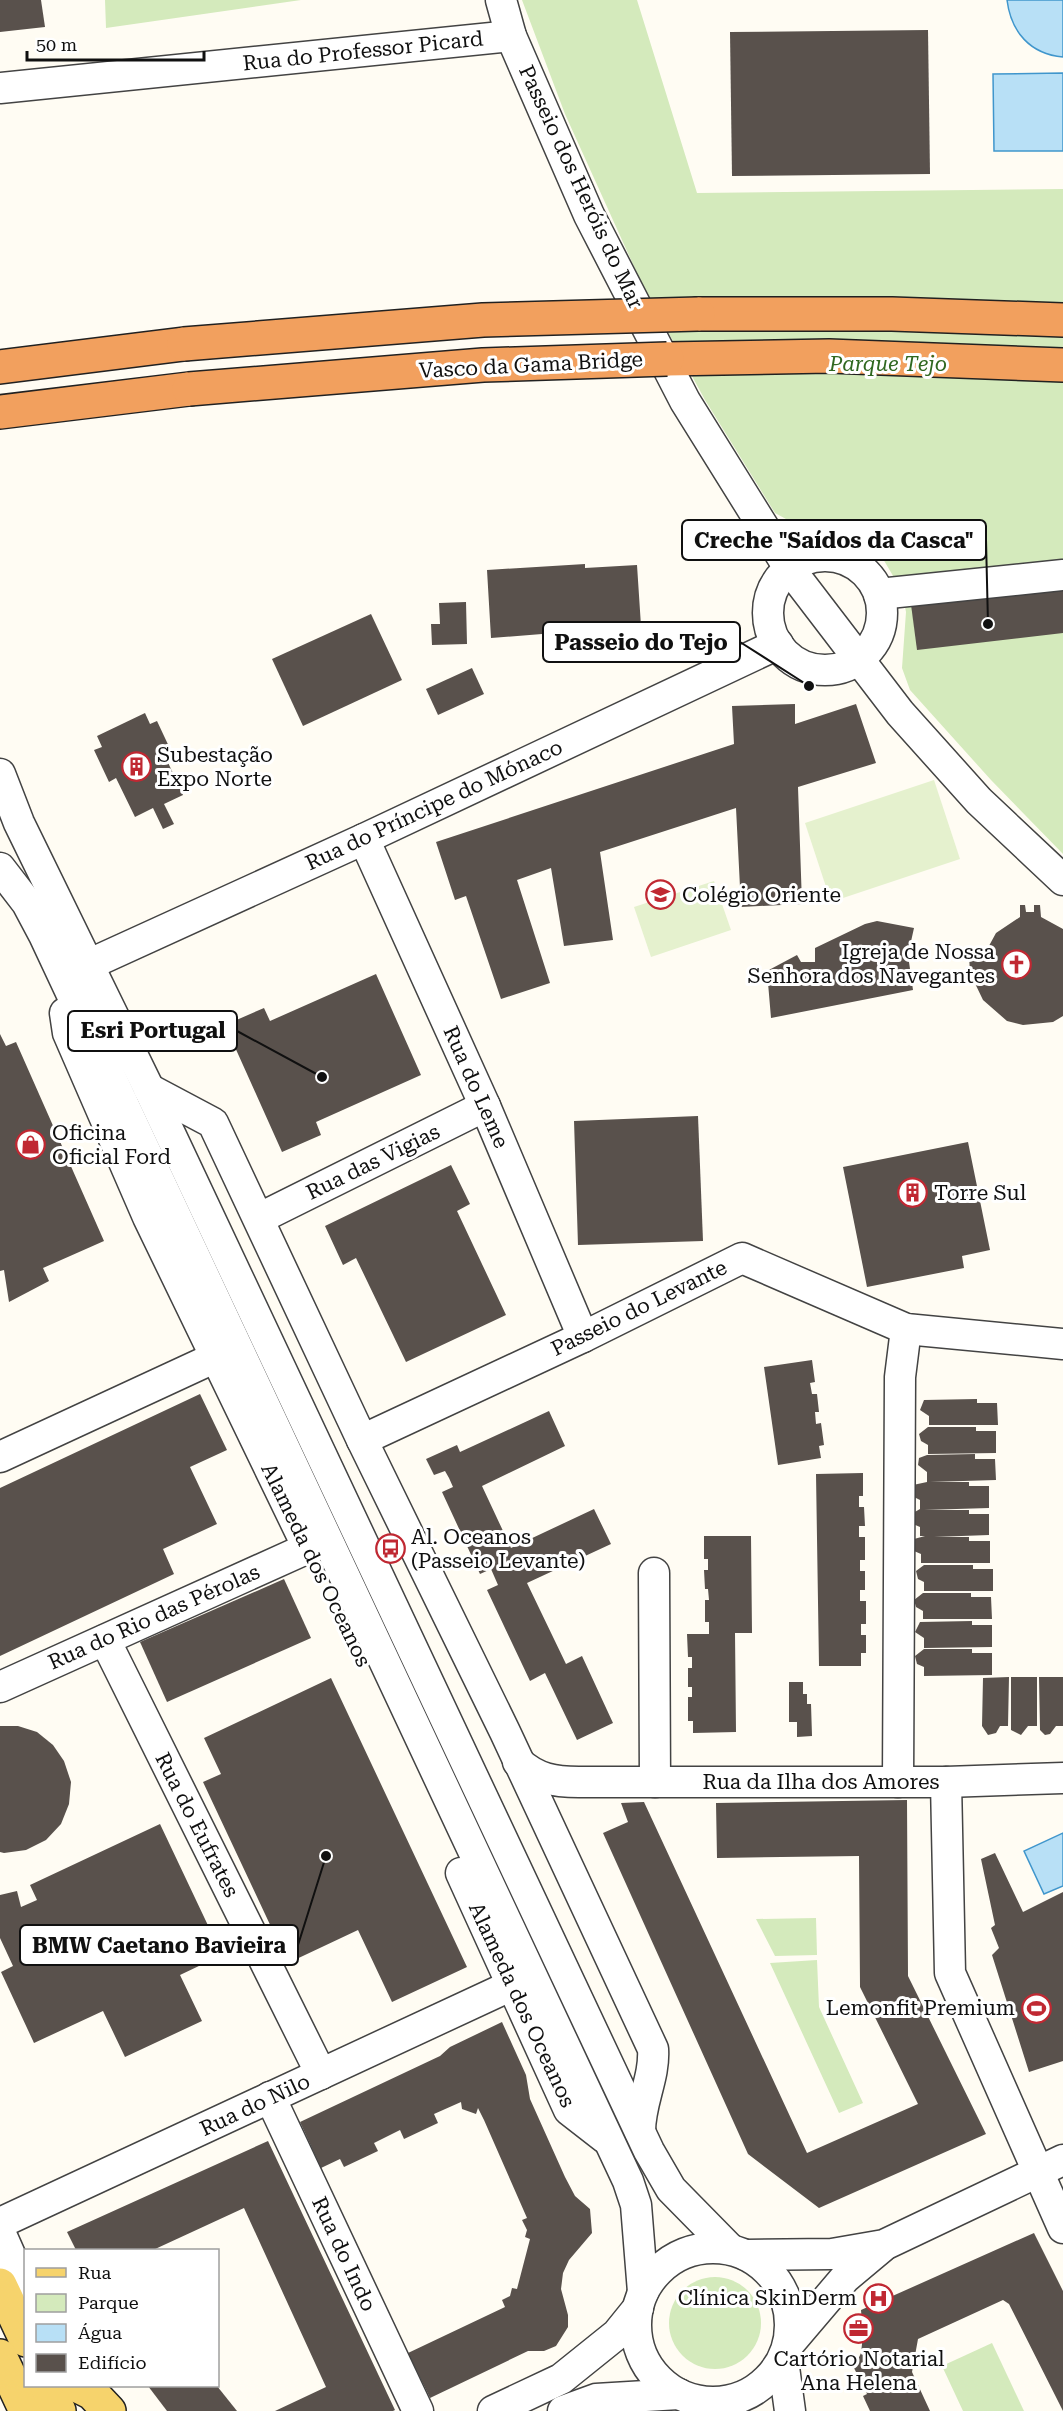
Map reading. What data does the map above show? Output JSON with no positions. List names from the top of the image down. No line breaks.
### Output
{"streets":{"highway":["Vasco da Gama Bridge"],"street":["Rua do Professor Picard","Passeio dos Heróis do Mar","Rua do Príncipe do Mónaco","Rua do Leme","Rua das Vigias","Passeio do Levante","Alameda dos Oceanos","Rua do Rio das Pérolas","Rua da Ilha dos Amores","Rua do Eufrates","Rua do Nilo","Rua do Indo"]},"crossings":[["Rua do Professor Picard","Passeio dos Heróis do Mar"],["Rua do Príncipe do Mónaco","Rua do Leme"],["Rua do Leme","Rua das Vigias"],["Rua do Leme","Passeio do Levante"],["Alameda dos Oceanos","Rua do Rio das Pérolas"],["Alameda dos Oceanos","Rua do Nilo"],["Rua do Rio das Pérolas","Rua do Eufrates"],["Rua do Eufrates","Rua do Nilo"],["Rua do Nilo","Rua do Indo"]],"parks":["Parque Tejo"],"places":{"other":["Creche \"Saídos da Casca\"","Passeio do Tejo","Esri Portugal","BMW Caetano Bavieira"],"building":["Subestação Expo Norte","Torre Sul"],"school or university":["Colégio Oriente"],"church":["Igreja de Nossa Senhora dos Navegantes"],"shop":["Oficina Oficial Ford"],"bus stop":["Al. Oceanos (Passeio Levante)"],"sports":["Lemonfit Premium"],"hospital":["Clínica SkinDerm"],"office":["Cartório Notarial Ana Helena"]},"legend":["Rua","Parque","Água","Edifício"],"scale_bar":"50 m"}
